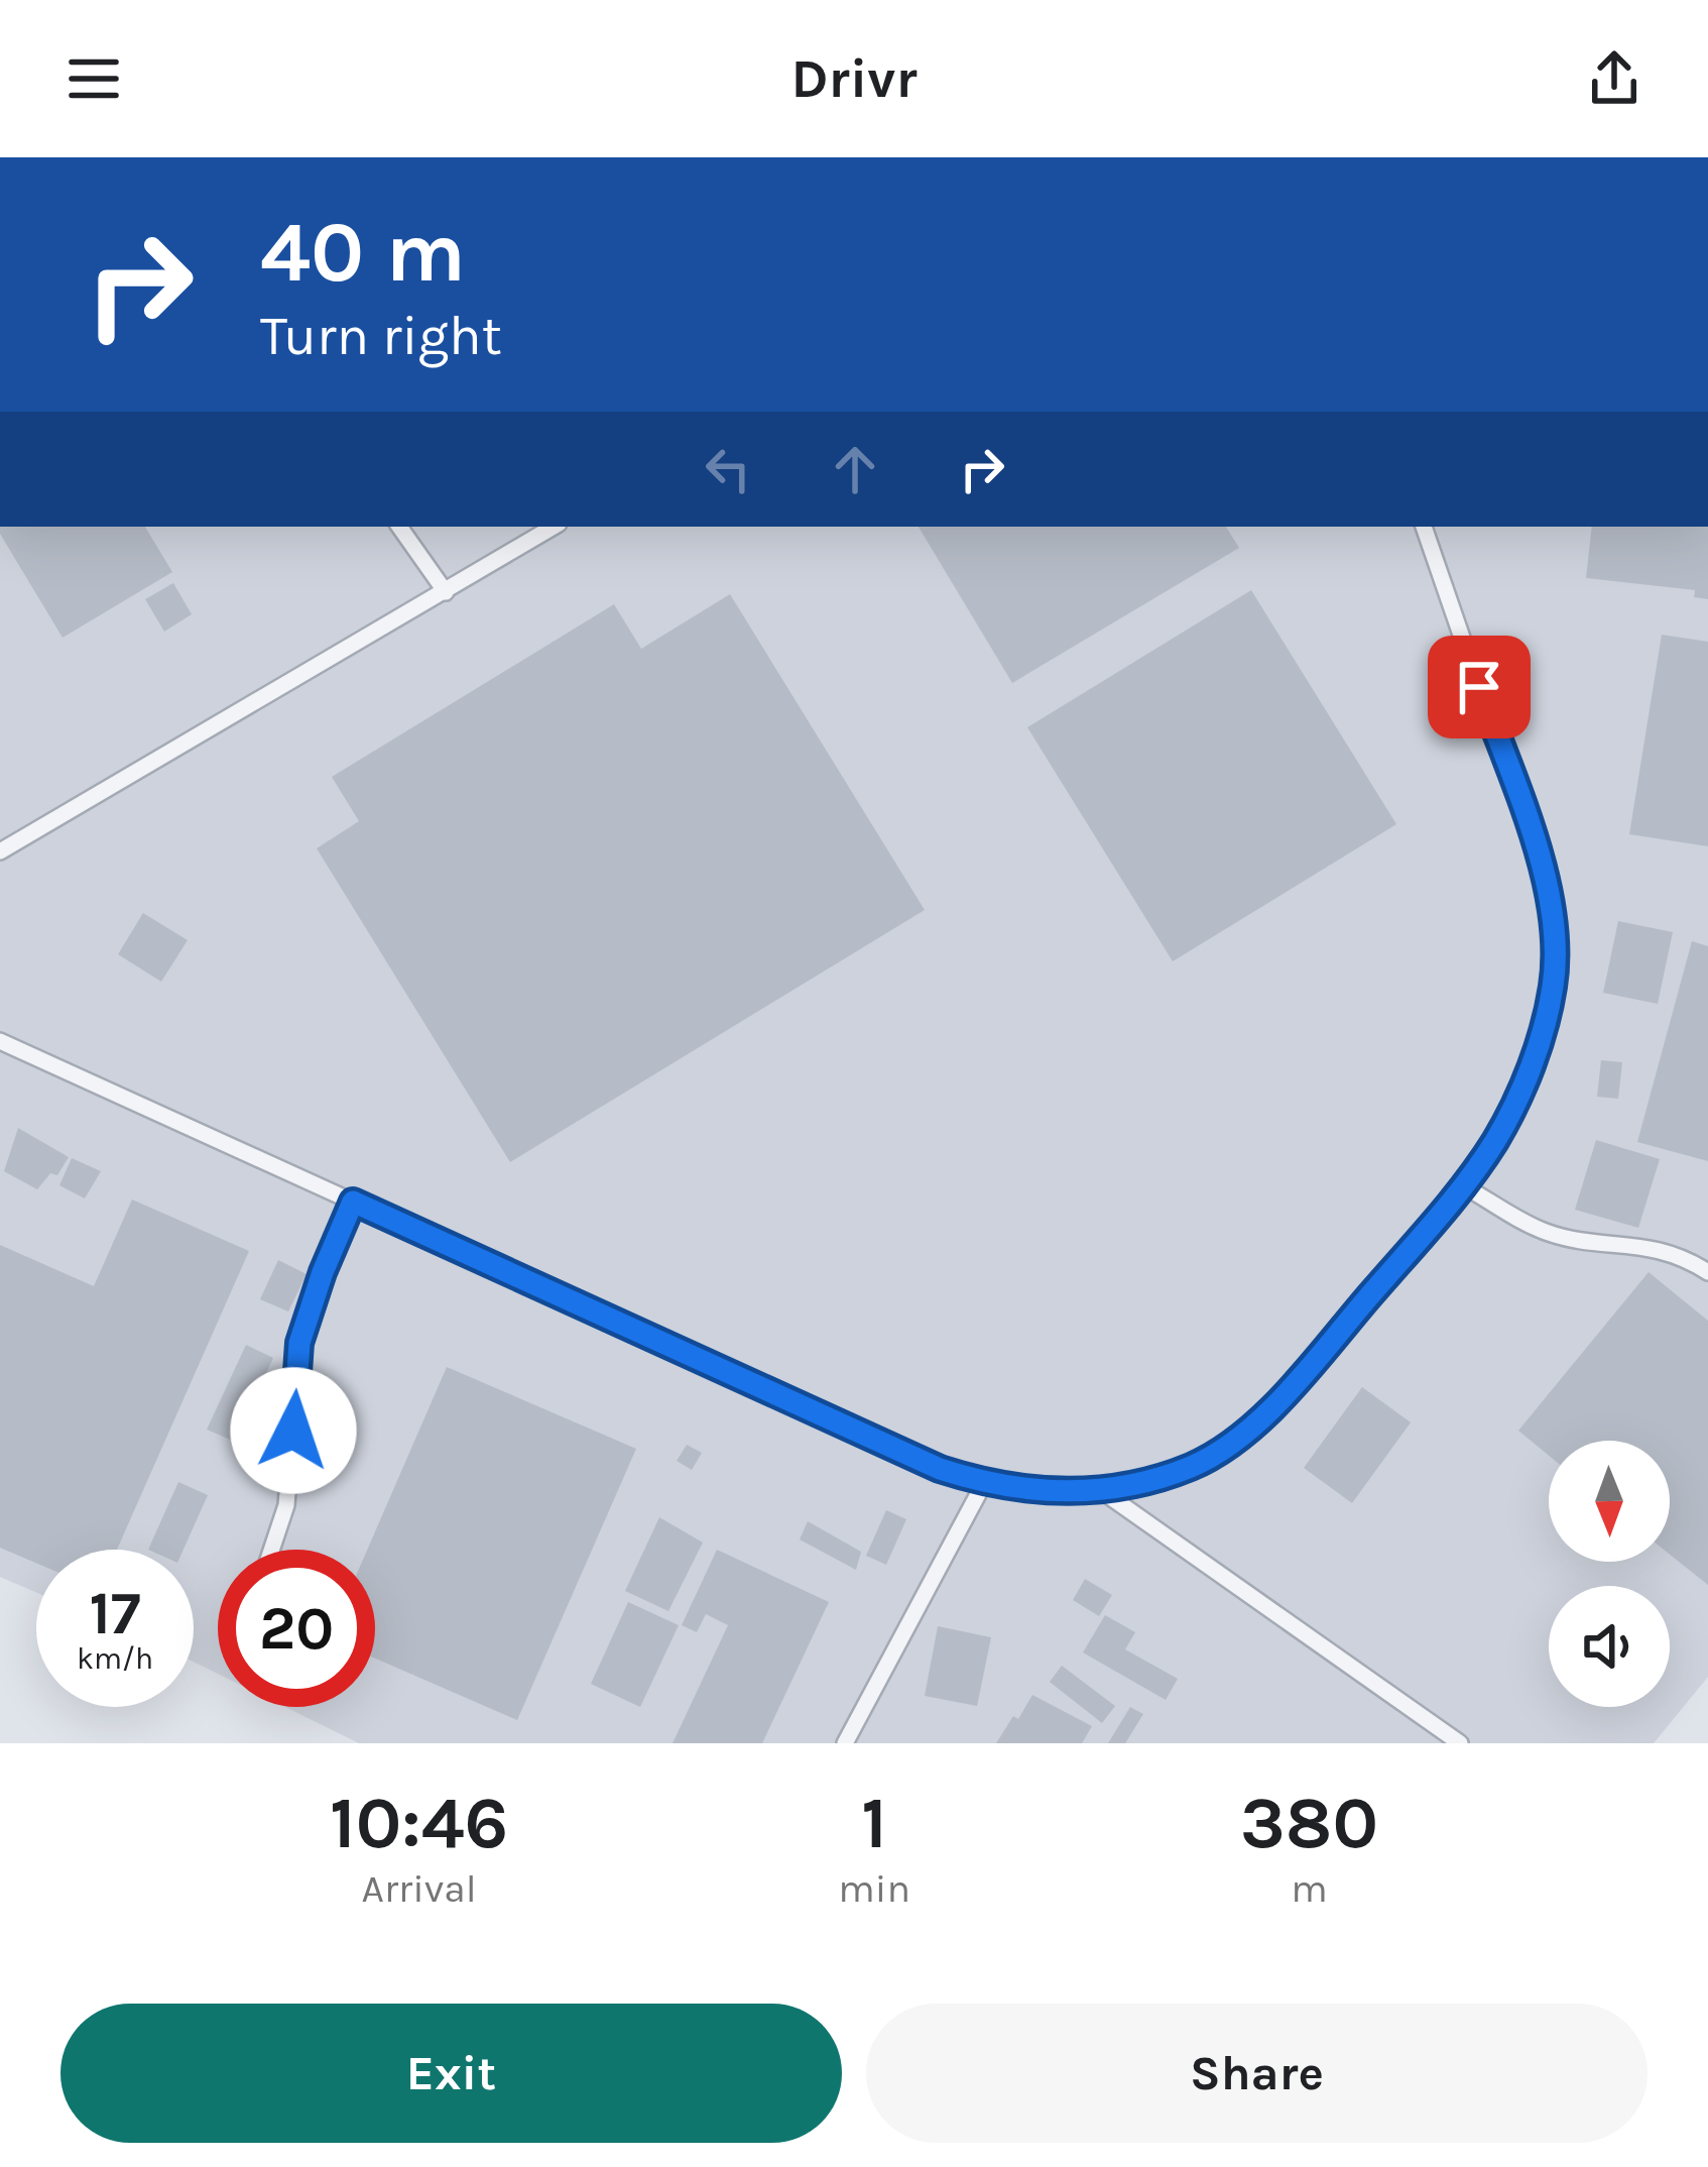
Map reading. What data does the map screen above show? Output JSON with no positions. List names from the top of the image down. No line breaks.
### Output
{"north":"bottom","page":{"header":"Drivr","turn":["40 m","Turn right"],"speed":"17 km/h","limit":"20","eta":["10:46","Arrival","1","min","380","m"],"buttons":["Exit","Share"]}}
